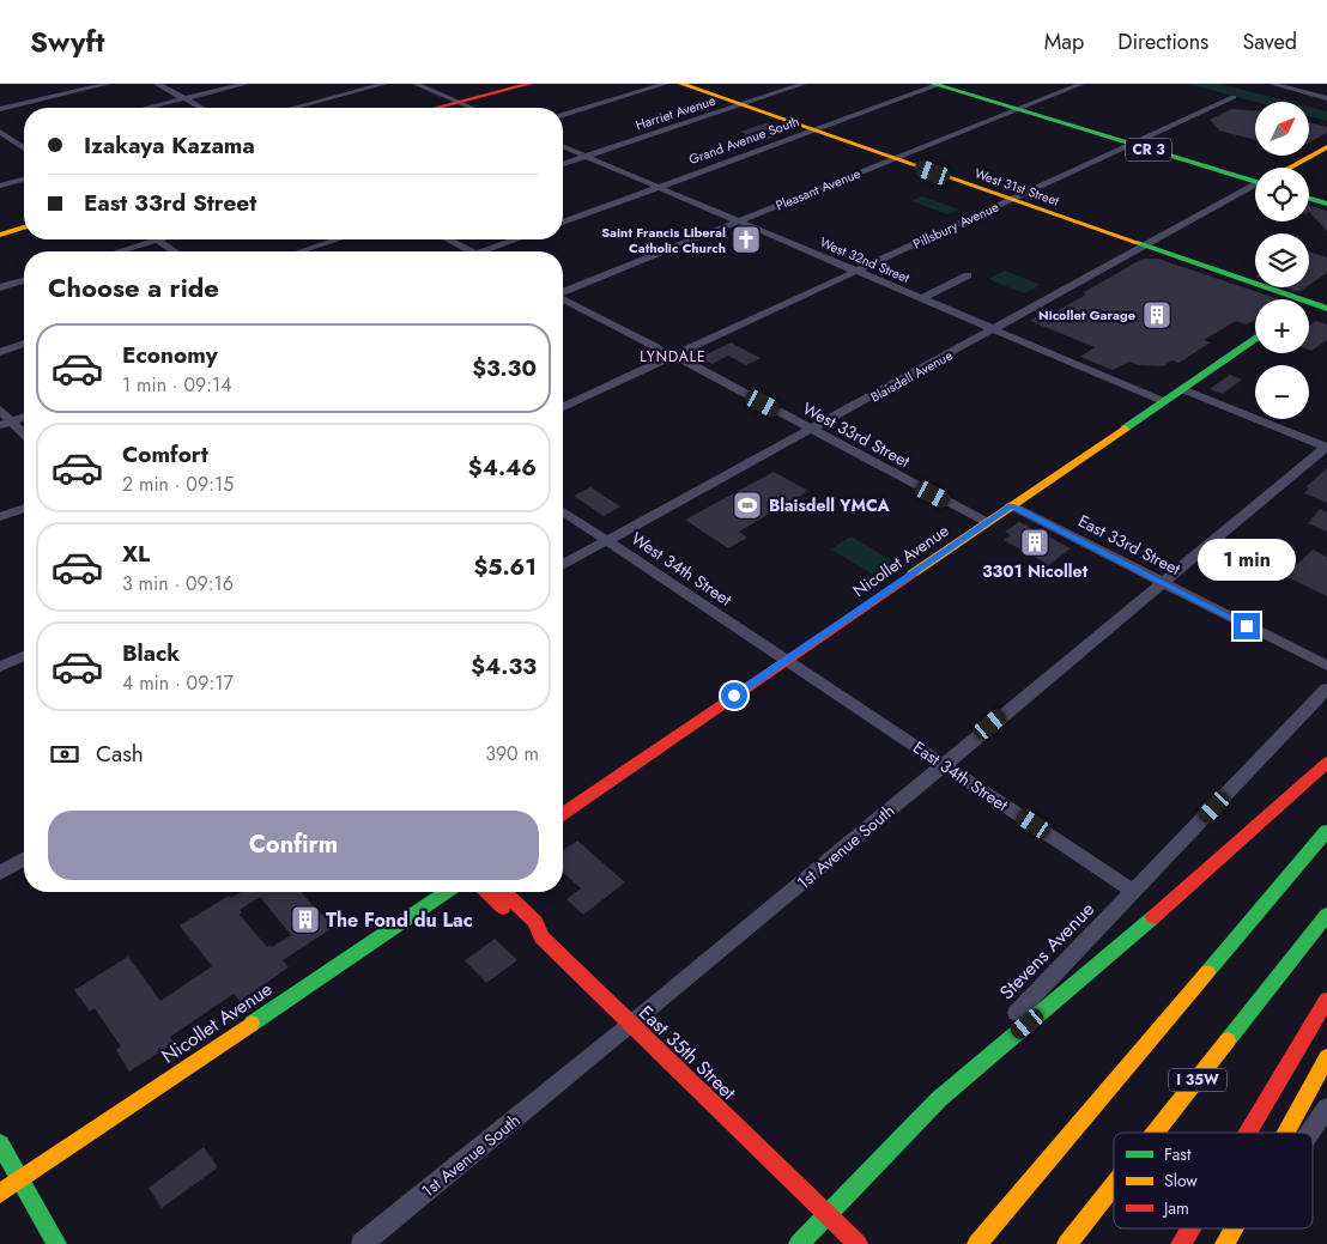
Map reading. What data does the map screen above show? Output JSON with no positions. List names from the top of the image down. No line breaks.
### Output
{"streets":{"main road":["CR 3","West 31st Street","Blaisdell Avenue","Nicollet Avenue","Stevens Avenue","East 35th Street","I 35W"],"street":["Harriet Avenue","Grand Avenue South","Pleasant Avenue","Pillsbury Avenue","West 32nd Street","West 33rd Street","East 33rd Street","West 34th Street","East 34th Street","1st Avenue South"]},"crossings":[["Harriet Avenue","West 31st Street"],["Harriet Avenue","West 32nd Street"],["Grand Avenue South","CR 3"],["Grand Avenue South","West 31st Street"],["Grand Avenue South","West 32nd Street"],["CR 3","Pleasant Avenue"],["CR 3","Pillsbury Avenue"],["West 31st Street","Pleasant Avenue"],["West 31st Street","Pillsbury Avenue"],["West 31st Street","Blaisdell Avenue"],["Pleasant Avenue","West 32nd Street"],["Pillsbury Avenue","West 32nd Street"],["Pillsbury Avenue","West 33rd Street"],["West 32nd Street","Blaisdell Avenue"],["West 32nd Street","Nicollet Avenue"],["Blaisdell Avenue","West 33rd Street"],["Blaisdell Avenue","West 34th Street"],["West 33rd Street","Nicollet Avenue"],["East 33rd Street","Nicollet Avenue"],["East 33rd Street","1st Avenue South"],["Nicollet Avenue","West 34th Street"],["Nicollet Avenue","East 34th Street"],["West 34th Street","East 34th Street"],["East 34th Street","1st Avenue South"],["East 34th Street","Stevens Avenue"],["1st Avenue South","East 35th Street"],["Stevens Avenue","East 35th Street"]],"districts":["LYNDALE"],"places":{"church":["Saint Francis Liberal Catholic Church"],"building":["Nicollet Garage","3301 Nicollet","The Fond du Lac"],"sports":["Blaisdell YMCA"]},"legend":["Fast","Slow","Jam"],"north":"top right","page":{"header":"Swyft","nav":["Map","Directions","Saved"],"map_buttons":["+","−"],"banner":["Izakaya Kazama","East 33rd Street"],"heading":"Choose a ride","list":[{"name":"Economy","note":"1 min · 09:14","value":"$3.30"},{"name":"Comfort","note":"2 min · 09:15","value":"$4.46"},{"name":"XL","note":"3 min · 09:16","value":"$5.61"},{"name":"Black","note":"4 min · 09:17","value":"$4.33"}],"bubble":"1 min","pay":["Cash","390 m"],"buttons":"Confirm"}}
